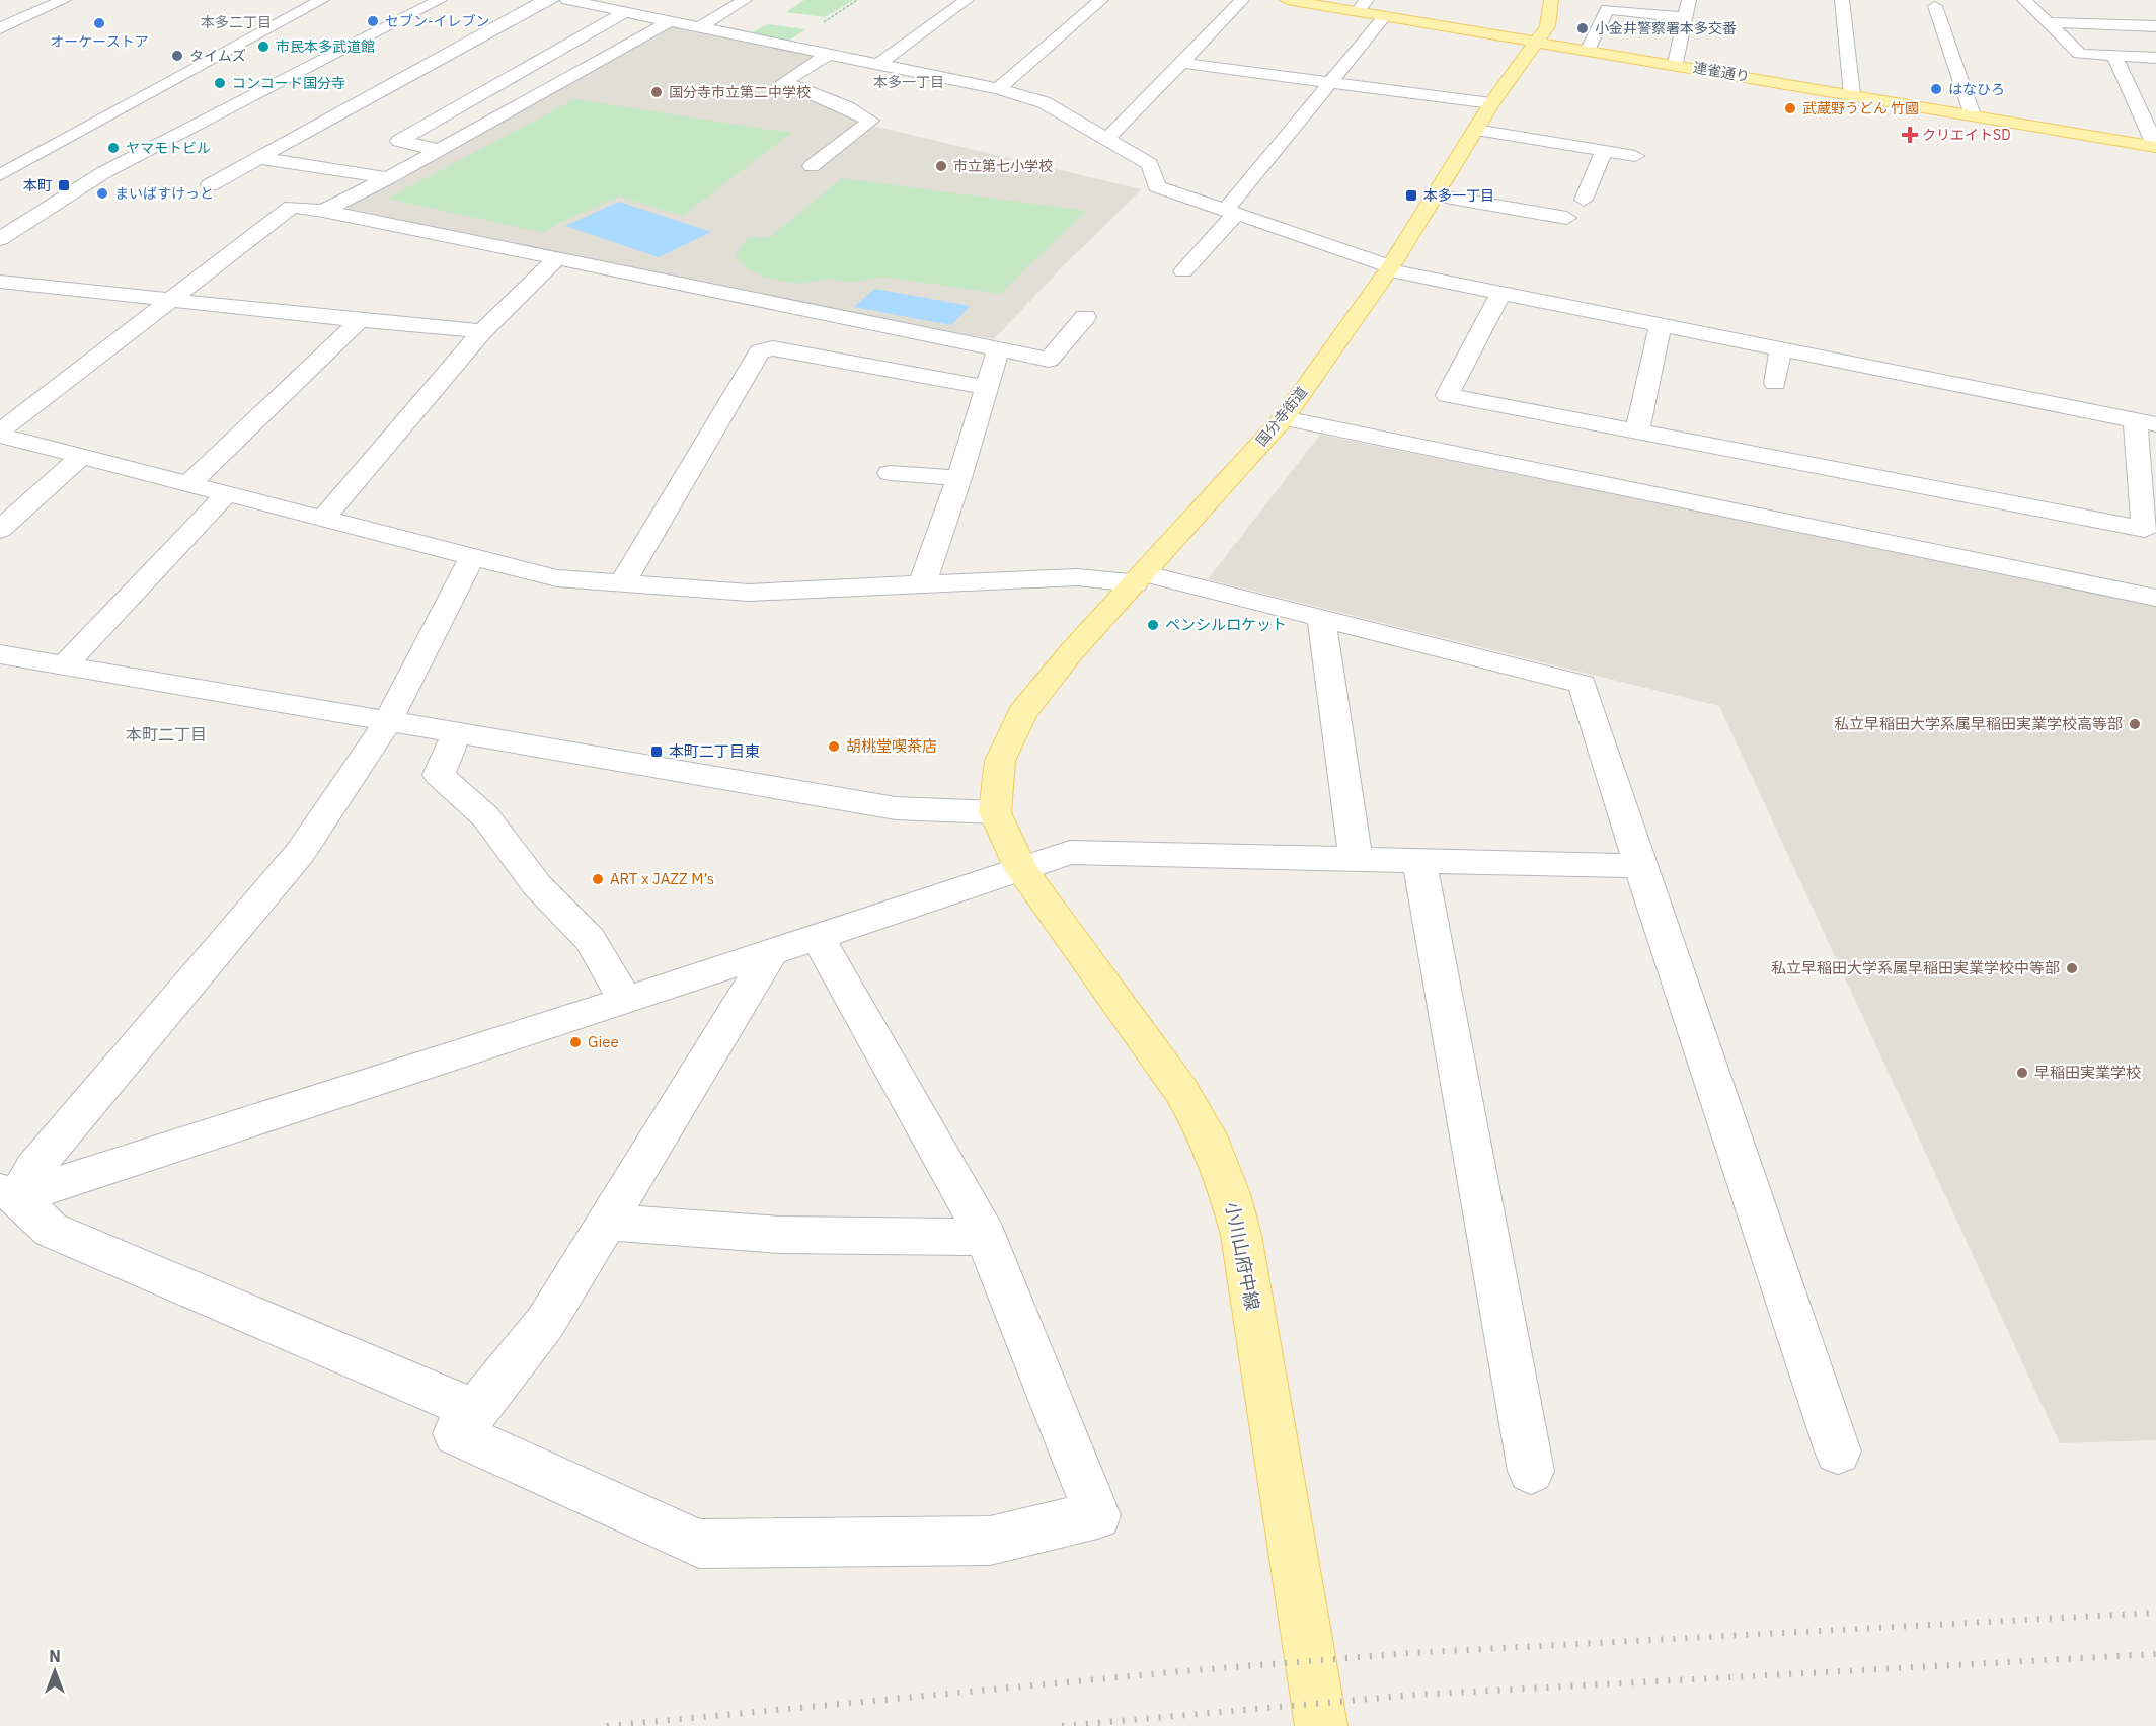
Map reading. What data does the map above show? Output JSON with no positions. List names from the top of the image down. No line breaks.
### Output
{"streets":{"main road":["連雀通り","国分寺街道","小川山府中線"]},"crossings":[["連雀通り","国分寺街道"],["国分寺街道","小川山府中線"]],"districts":["本多二丁目","本多一丁目","本町二丁目"],"places":{"other":["セブン-イレブン","オーケーストア","小金井警察署本多交番","市民本多武道館","タイムズ","コンコード国分寺","はなひろ","国分寺市立第二中学校","武蔵野うどん 竹國","ヤマモトビル","市立第七小学校","まいばすけっと","ペンシルロケット","私立早稲田大学系属早稲田実業学校高等部","胡桃堂喫茶店","ART x JAZZ M’s","私立早稲田大学系属早稲田実業学校中等部","Giee","早稲田実業学校"],"health":["クリエイトSD"],"transit":["本町","本多一丁目","本町二丁目東"]},"north":"top"}
